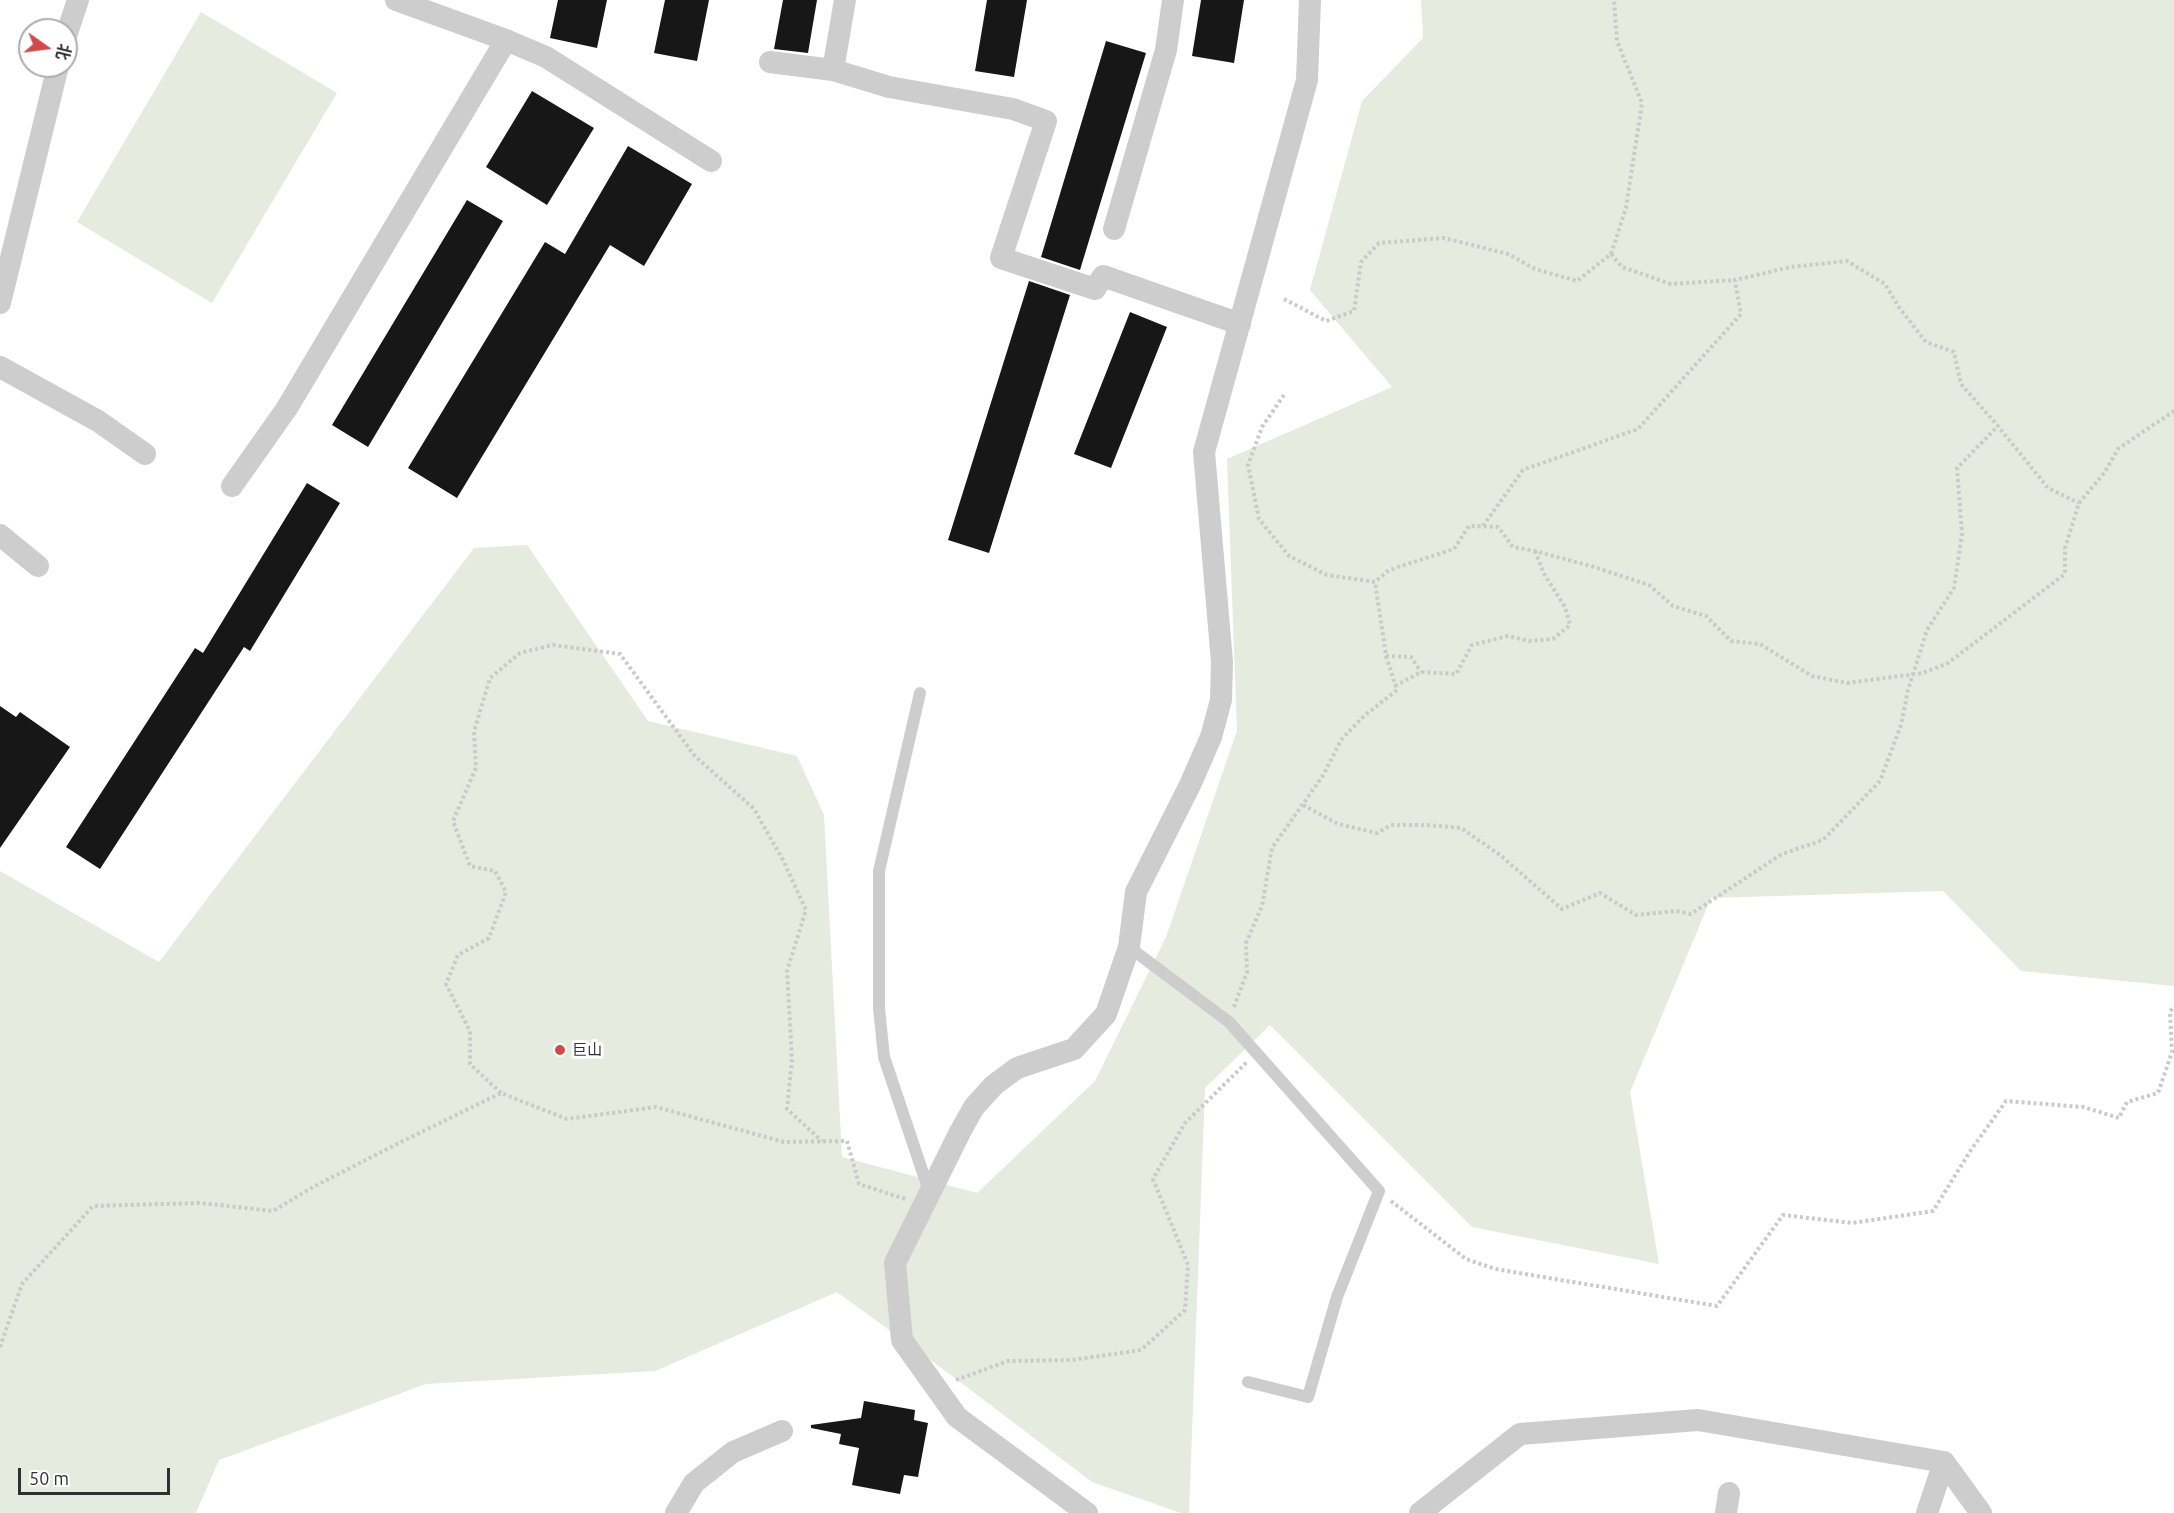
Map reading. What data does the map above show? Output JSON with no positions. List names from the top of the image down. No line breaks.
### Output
{"places":["巨山"],"scale_bar":"50 m","north":"right"}
